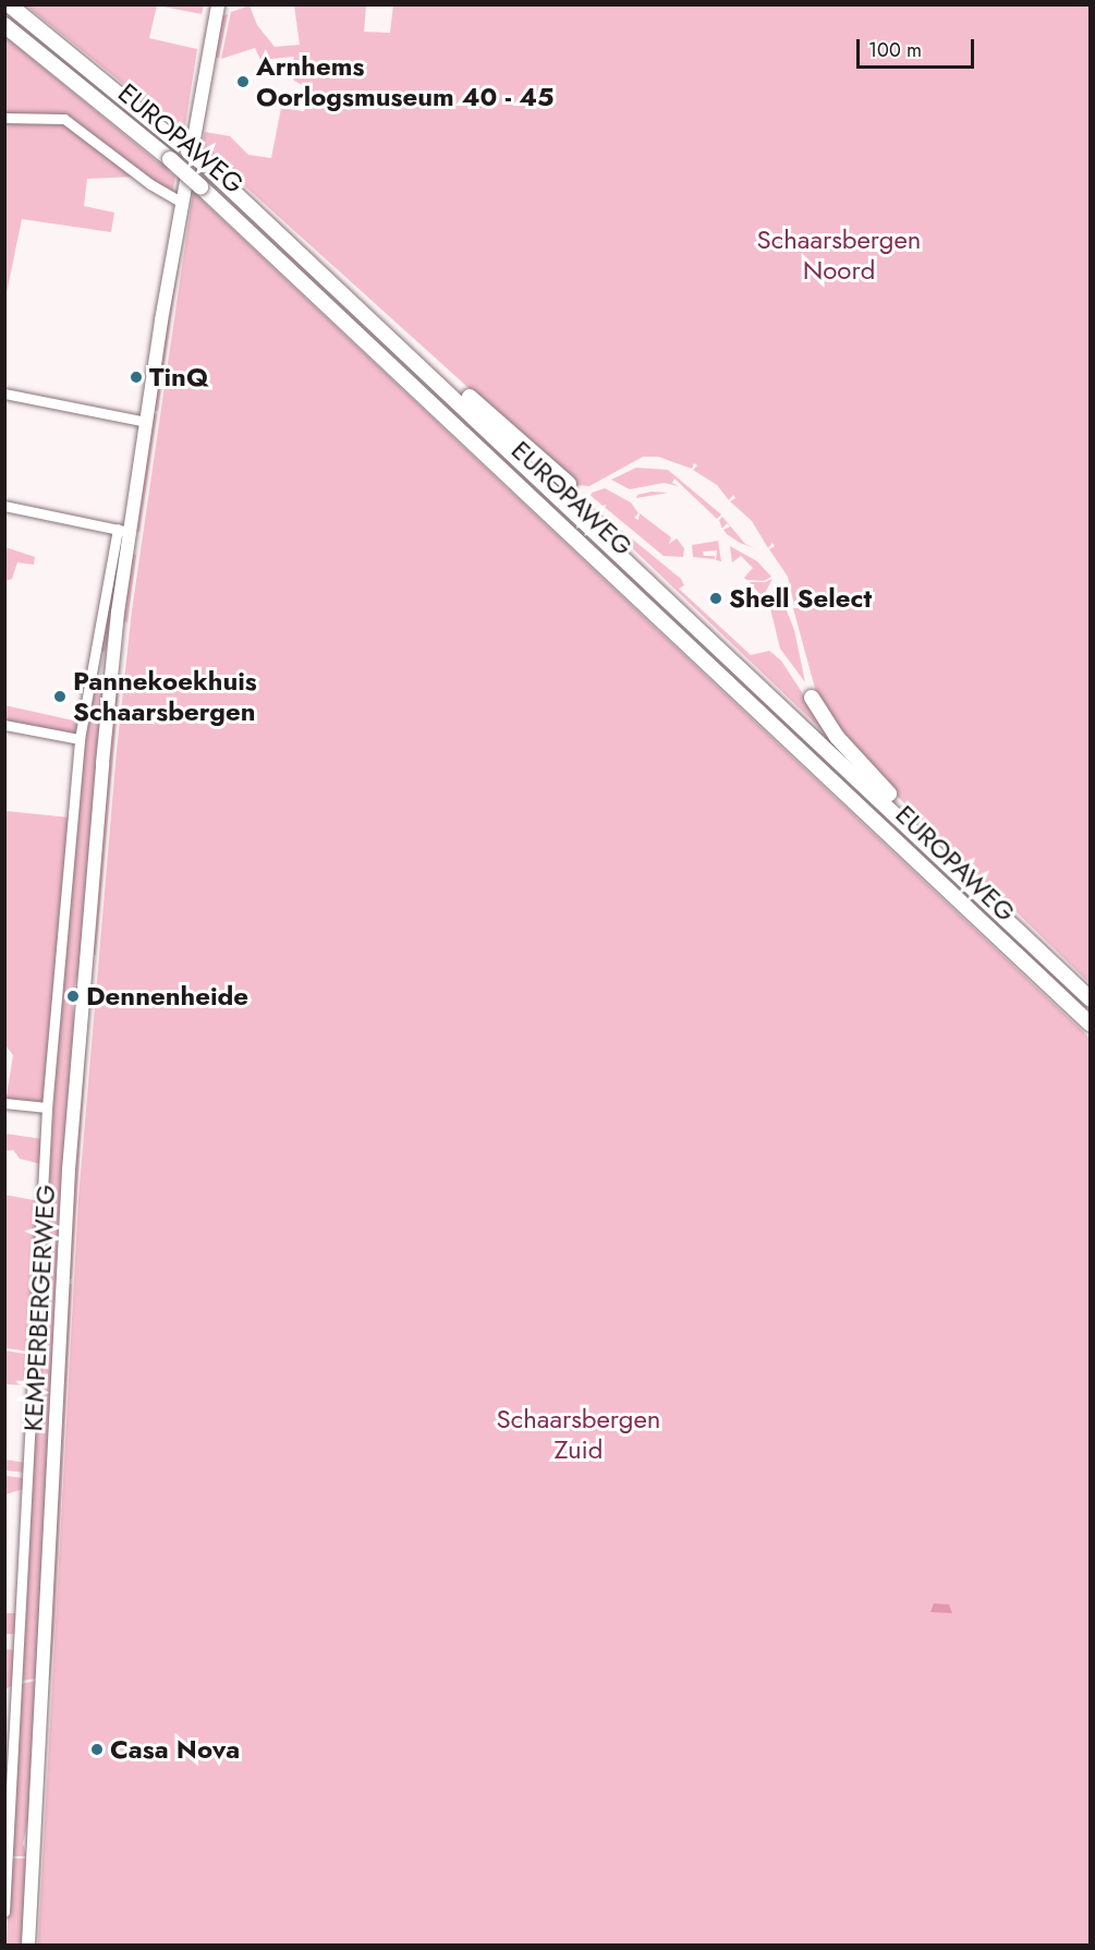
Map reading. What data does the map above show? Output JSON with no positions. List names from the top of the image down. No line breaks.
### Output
{"streets":{"highway":["EUROPAWEG"],"main road":["KEMPERBERGERWEG"]},"parks":["Schaarsbergen Noord","Schaarsbergen Zuid"],"places":["Arnhems Oorlogsmuseum 40 - 45","TinQ","Shell Select","Pannekoekhuis Schaarsbergen","Dennenheide","Casa Nova"],"scale_bar":"100 m"}
